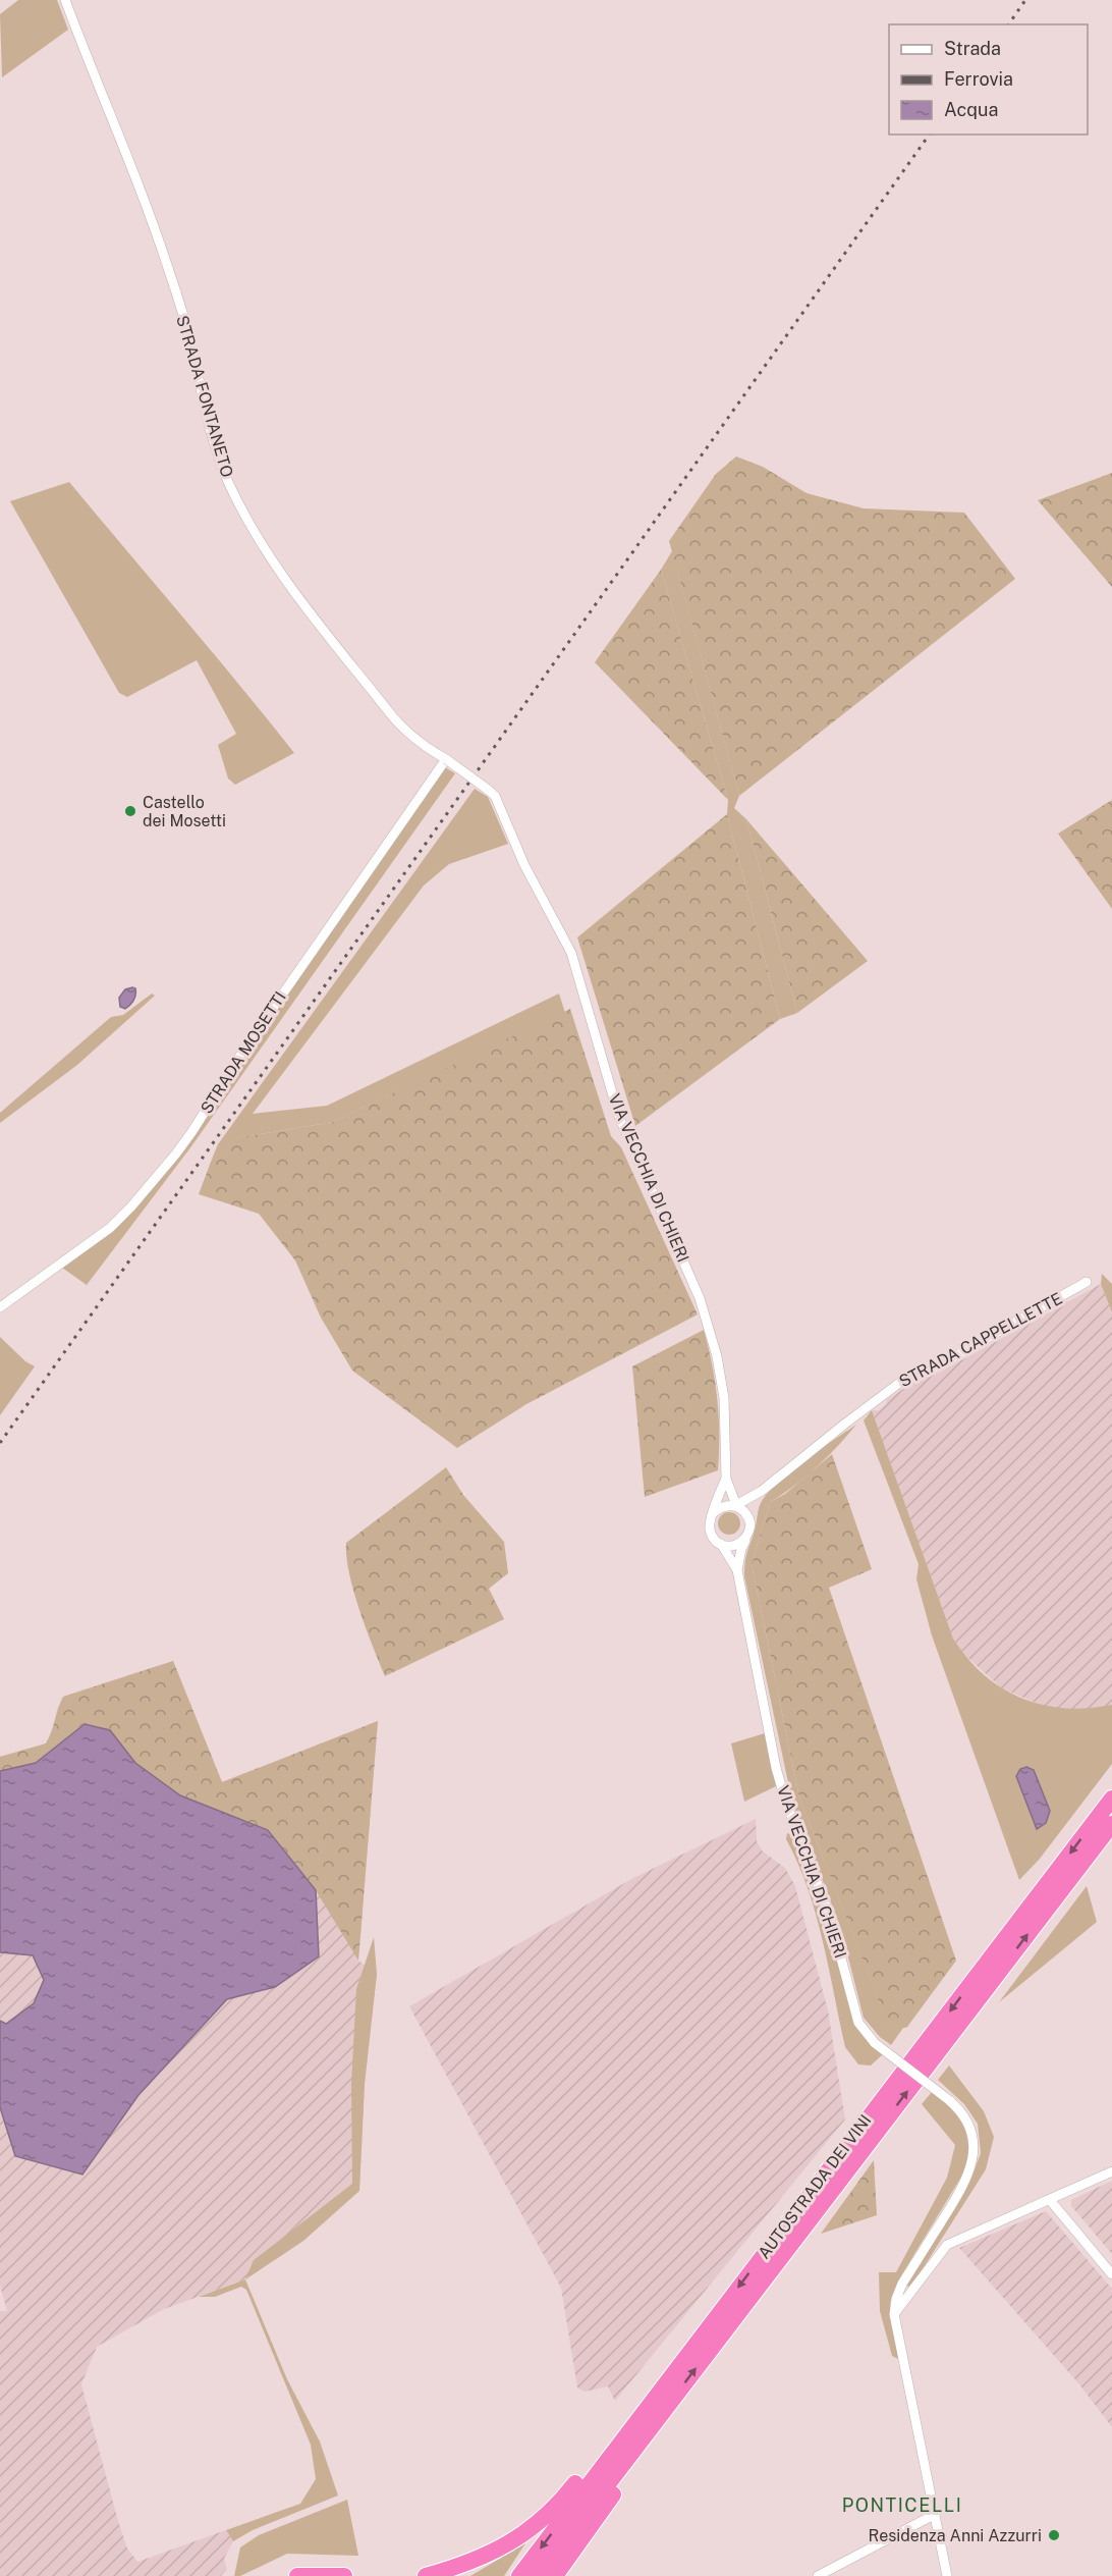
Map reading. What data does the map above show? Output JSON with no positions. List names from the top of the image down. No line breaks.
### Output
{"streets":{"highway":["AUTOSTRADA DEI VINI"],"street":["STRADA FONTANETO","STRADA MOSETTI","VIA VECCHIA DI CHIERI","STRADA CAPPELLETTE"]},"crossings":[["STRADA FONTANETO","STRADA MOSETTI"],["STRADA FONTANETO","VIA VECCHIA DI CHIERI"],["VIA VECCHIA DI CHIERI","STRADA CAPPELLETTE"]],"districts":["PONTICELLI"],"places":["Castello dei Mosetti","Residenza Anni Azzurri"],"legend":["Strada","Ferrovia","Acqua"]}
